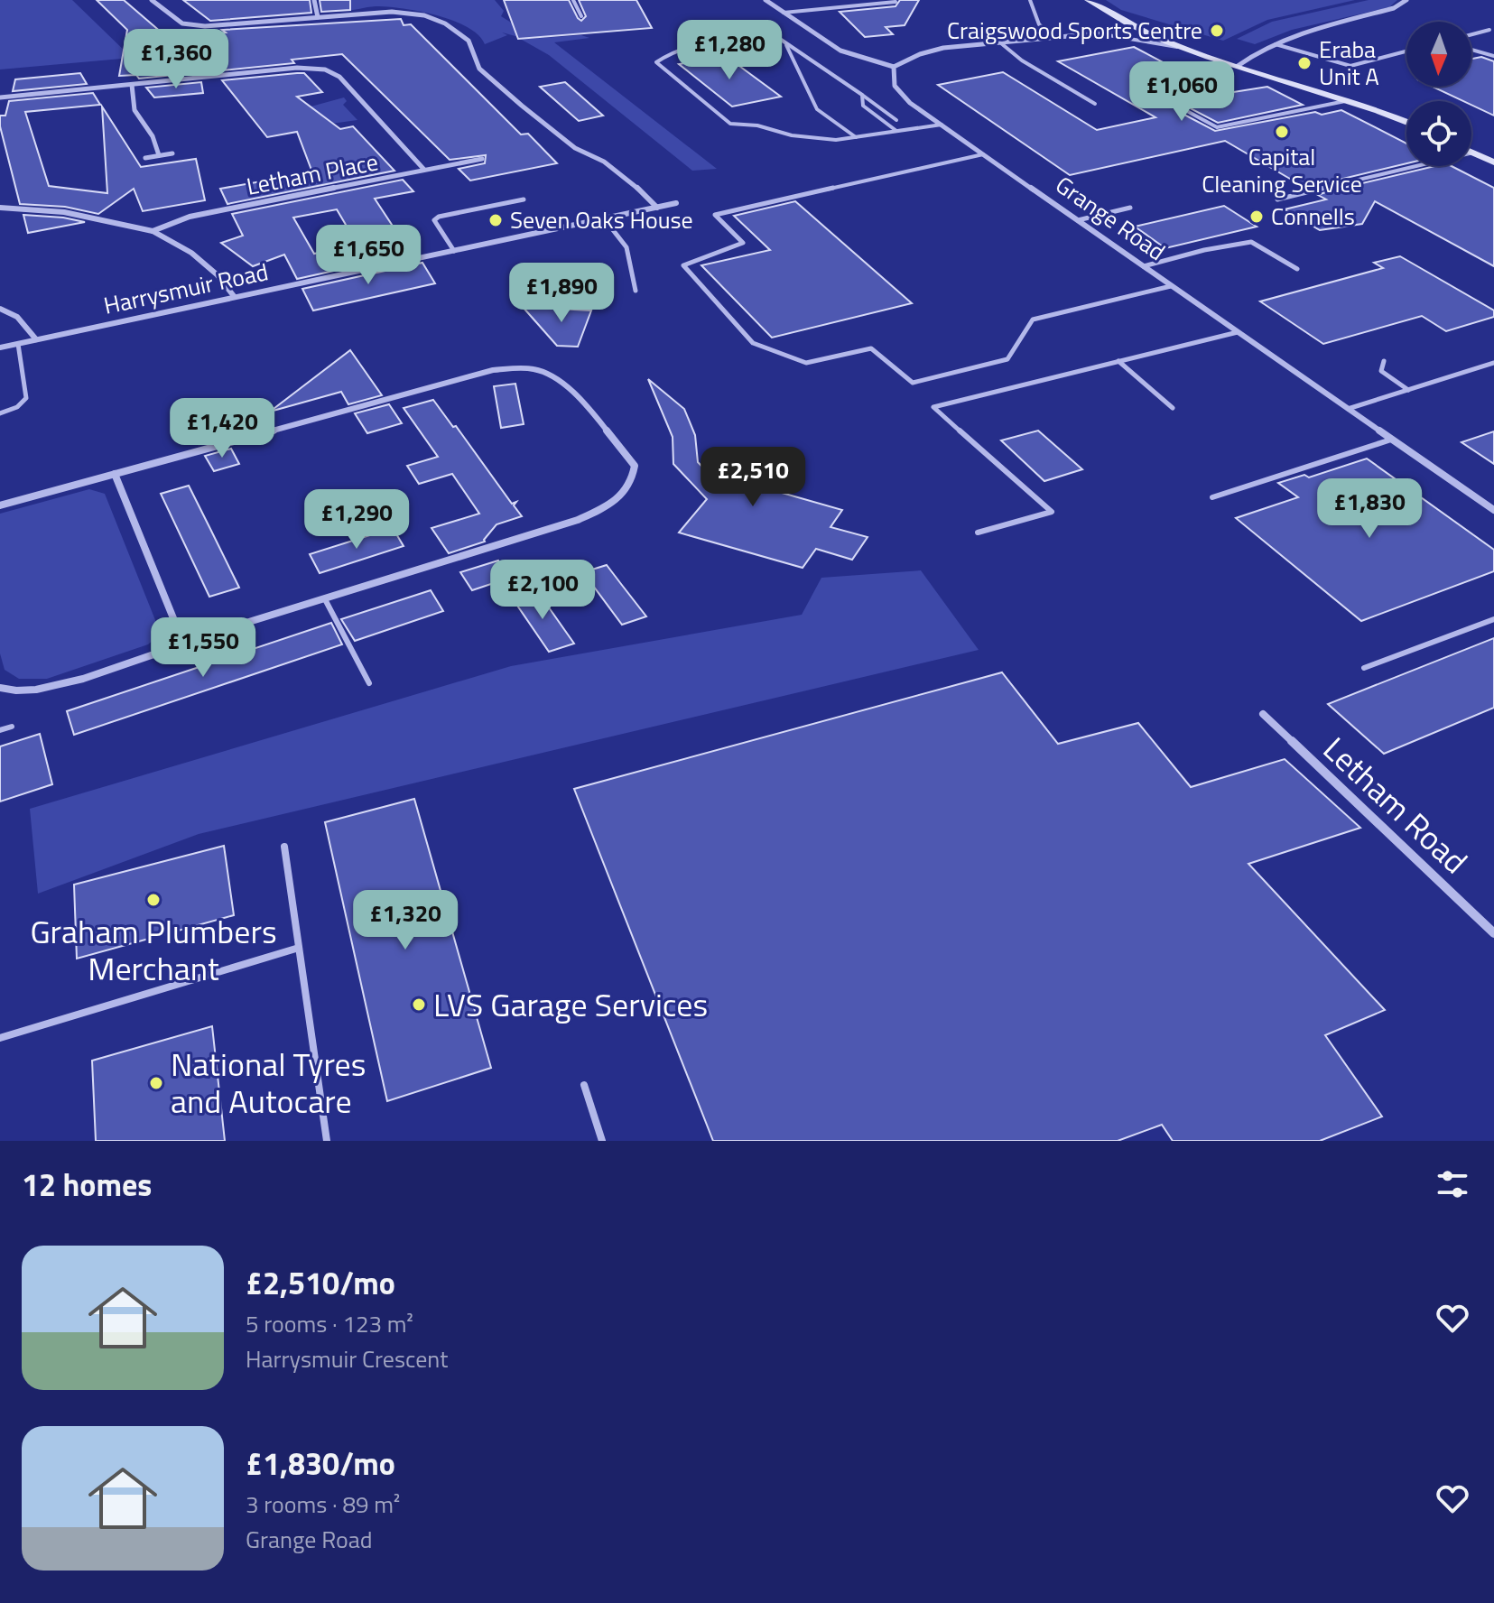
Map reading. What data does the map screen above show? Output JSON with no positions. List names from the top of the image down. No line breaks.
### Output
{"streets":{"street":["Letham Place","Grange Road","Harrysmuir Road","Letham Road"]},"places":["Craigswood Sports Centre","Eraba Unit A","Capital Cleaning Service","Connells","Seven Oaks House","Graham Plumbers Merchant","LVS Garage Services","National Tyres and Autocare"],"north":"bottom","page":{"price":["£1,280","£1,360","£1,060","£1,650","£1,890","£1,420","£2,510","£1,830","£1,290","£2,100","£1,550","£1,320"],"heading":"12 homes","list":[{"name":"£2,510/mo","note":"5 rooms · 123 m² · Harrysmuir Crescent"},{"name":"£1,830/mo","note":"3 rooms · 89 m² · Grange Road"}]}}
